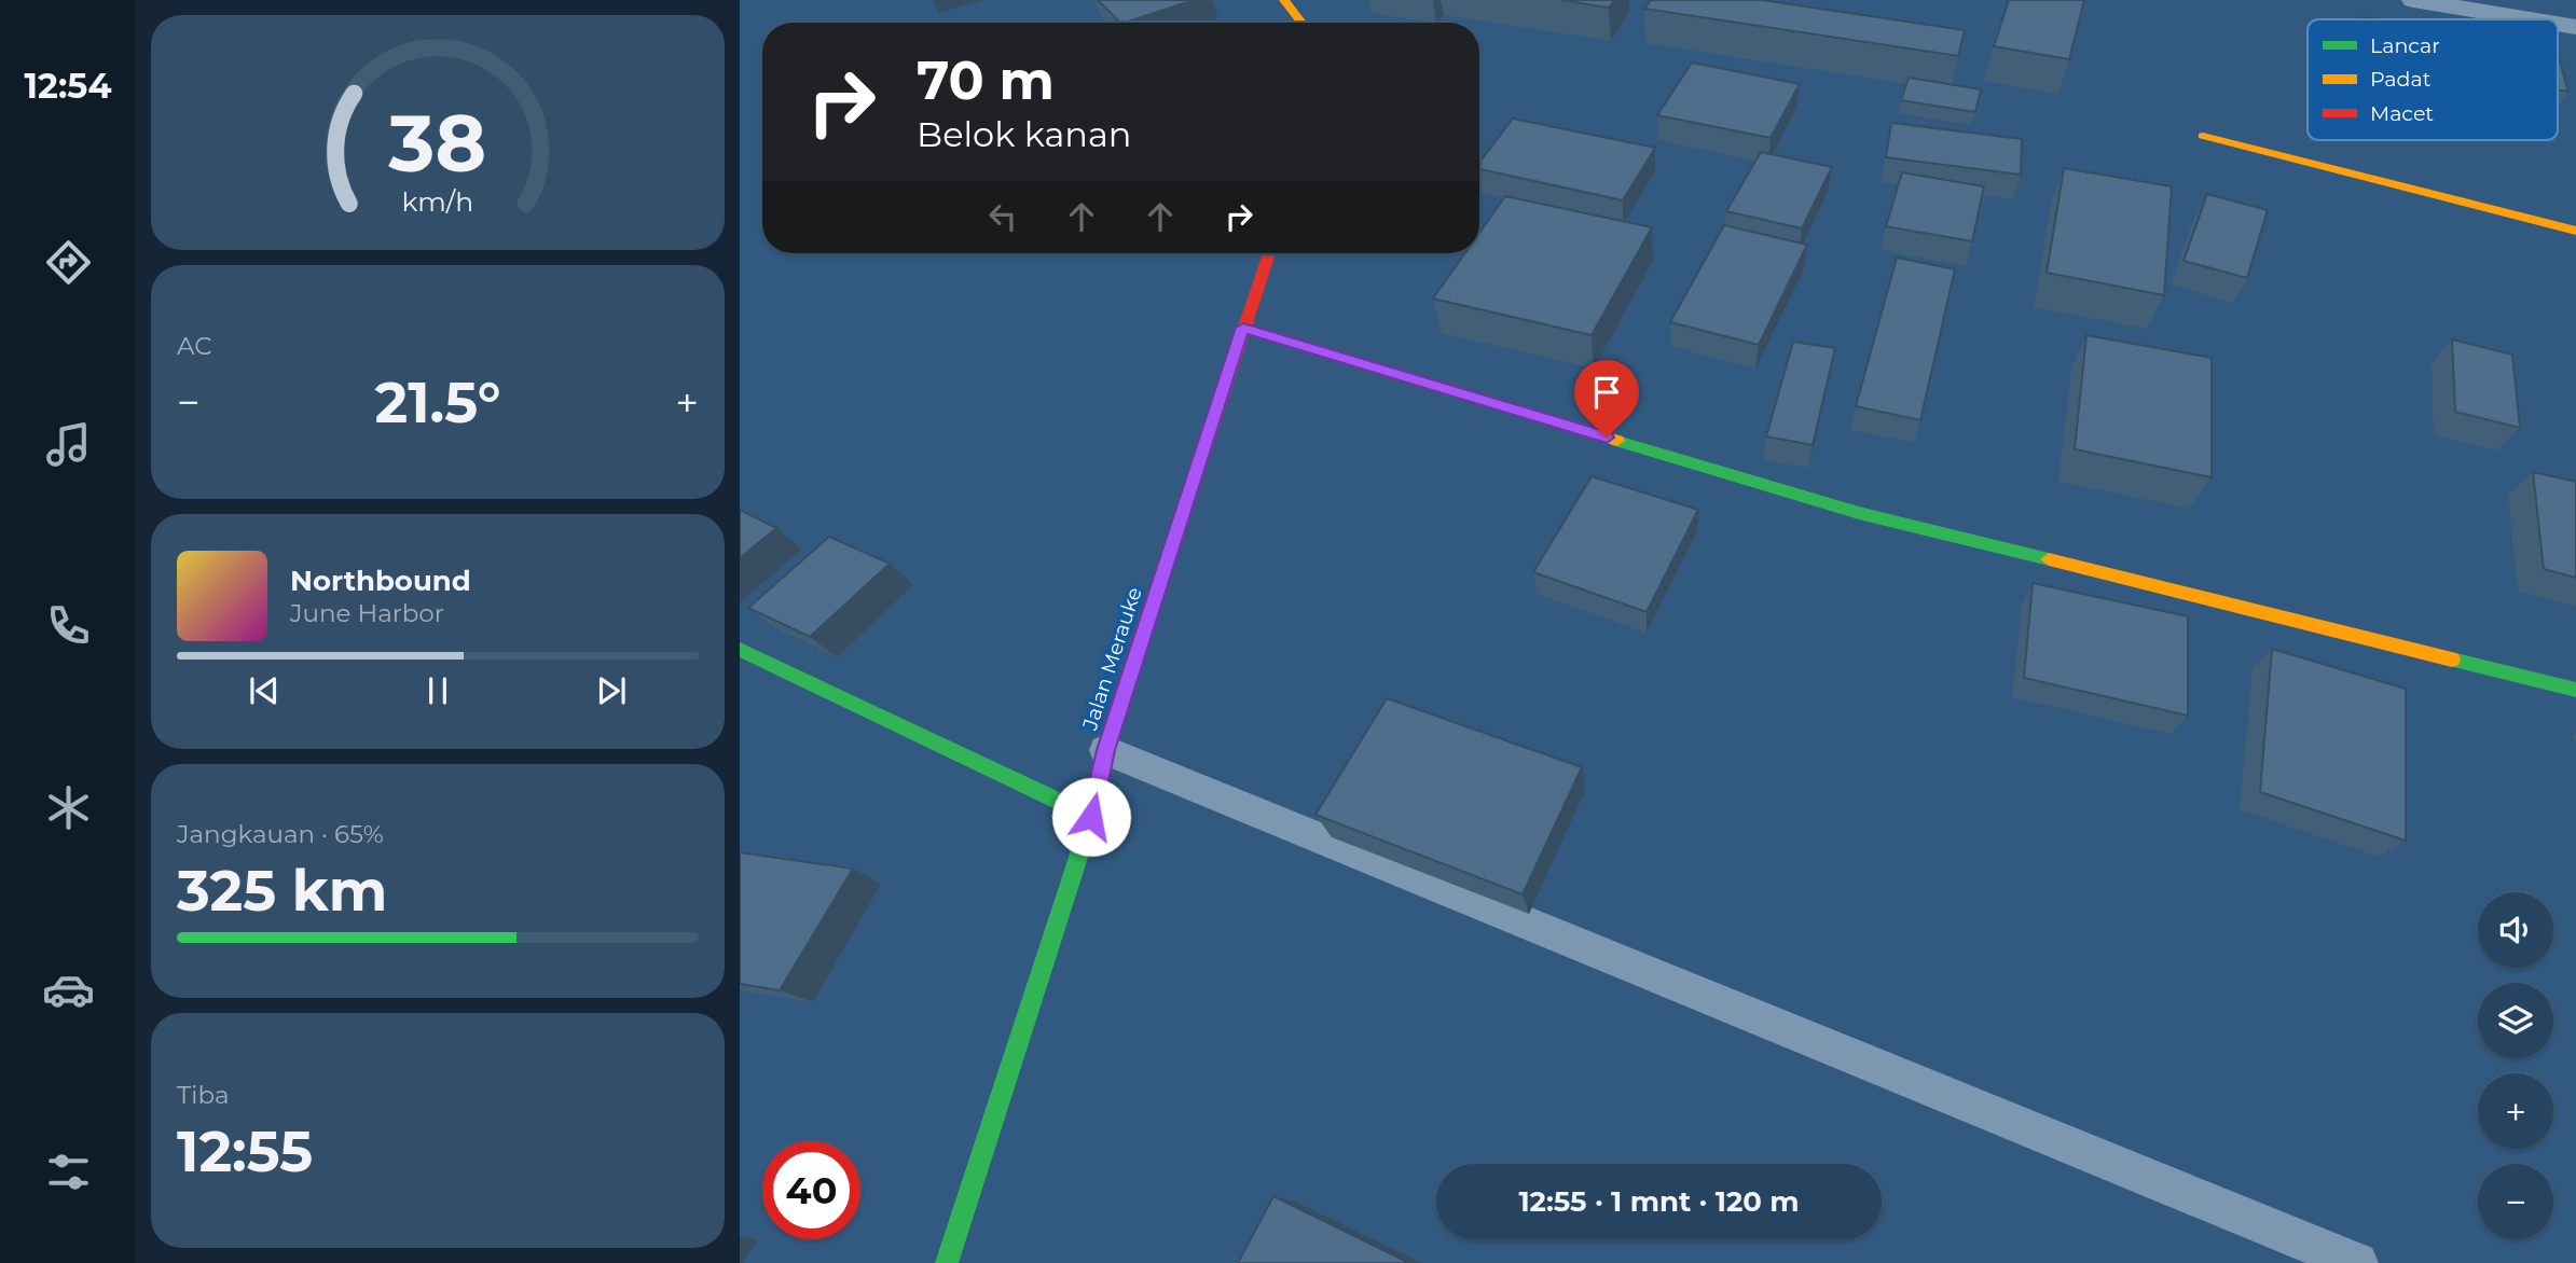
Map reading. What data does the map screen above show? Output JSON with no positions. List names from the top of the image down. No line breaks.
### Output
{"streets":{"street":["Jalan Merauke"]},"legend":["Lancar","Padat","Macet"],"page":{"tabs":"12:54","turn":["70 m","Belok kanan"],"tile":["AC",["Jangkauan · 65%","325 km"],["Tiba","12:55"]],"heat":["−","21.5°","+"],"song":["Northbound","June Harbor"],"map_buttons":["+","−"],"limit":"40","trip":"12:55 · 1 mnt · 120 m","gauge":["38","km/h"]}}
